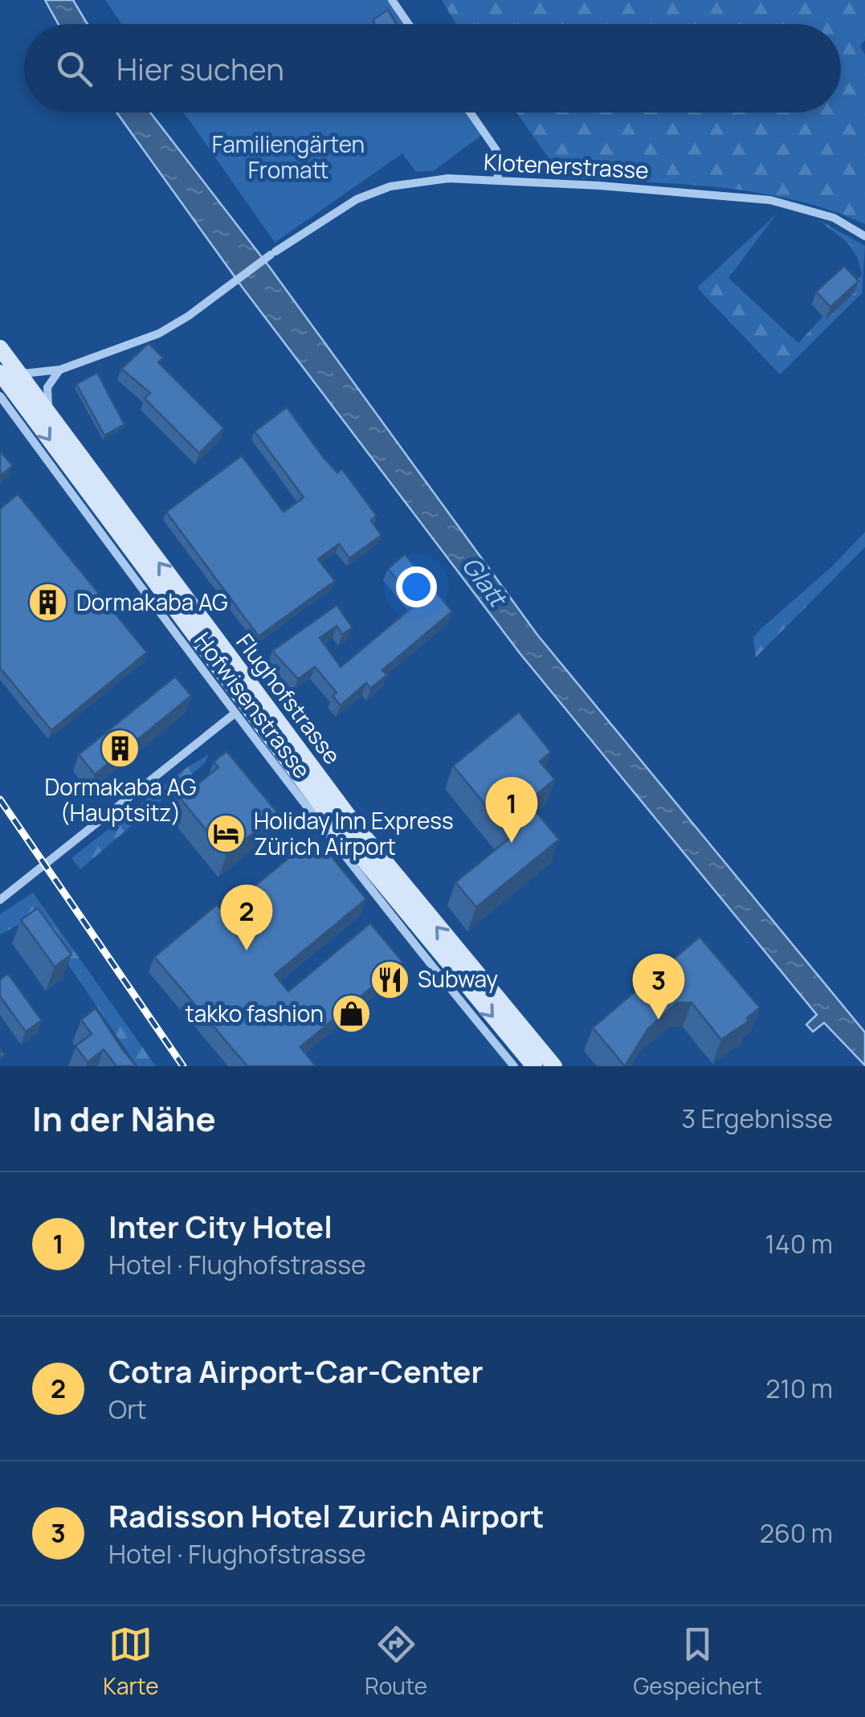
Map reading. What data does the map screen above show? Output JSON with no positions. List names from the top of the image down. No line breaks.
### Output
{"streets":{"main road":["Flughofstrasse"],"street":["Klotenerstrasse","Hofwisenstrasse"]},"crossings":[["Klotenerstrasse","Flughofstrasse"]],"water":["Glatt"],"parks":["Familiengärten Fromatt"],"places":{"building":["Dormakaba AG","Dormakaba AG (Hauptsitz)"],"hotel":["Holiday Inn Express Zürich Airport"],"restaurant":["Subway"],"shop":["takko fashion"]},"page":{"search":"Hier suchen","pins":["1","2","3"],"heading":["In der Nähe","3 Ergebnisse"],"list":[{"mark":"1","name":"Inter City Hotel","note":"Hotel · Flughofstrasse","value":"140 m"},{"mark":"2","name":"Cotra Airport-Car-Center","note":"Ort","value":"210 m"},{"mark":"3","name":"Radisson Hotel Zurich Airport","note":"Hotel · Flughofstrasse","value":"260 m"}],"nav":["Karte","Route","Gespeichert"]}}
